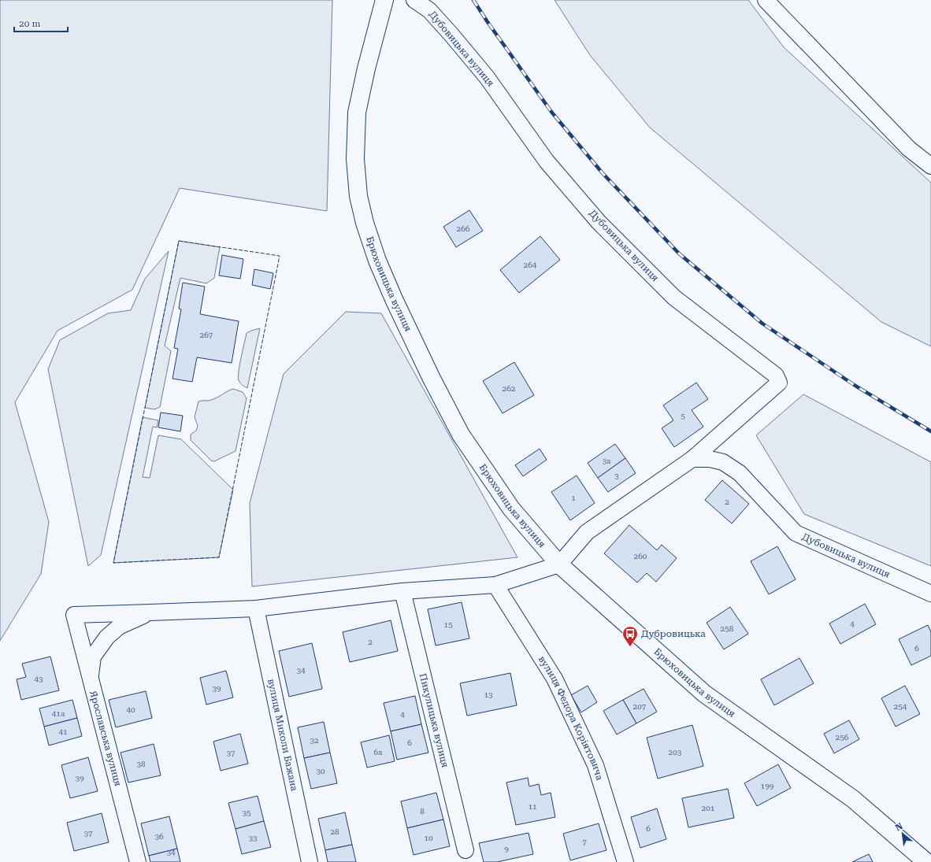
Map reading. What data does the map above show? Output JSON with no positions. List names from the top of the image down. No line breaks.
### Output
{"streets":{"main road":["Брюховицька вулиця"],"street":["Дубовицька вулиця","вулиця Федора Коріятовича","Пикулицька вулиця","вулиця Миколи Бажана","Ярославська вулиця"]},"crossings":[["Дубовицька вулиця","Брюховицька вулиця"]],"places":{"bus stop":["Дубровицька"]},"house_numbers":["266","264","267","262","5","3а","3","1","2","260","4","15","258","2","6","34","43","39","13","207","254","40","41а","4","41","256","32","6","6а","203","37","38","30","39","199","11","201","8","35","6","28","37","36","33","10","7","9","34"],"scale_bar":"20 m","north":"top left"}
